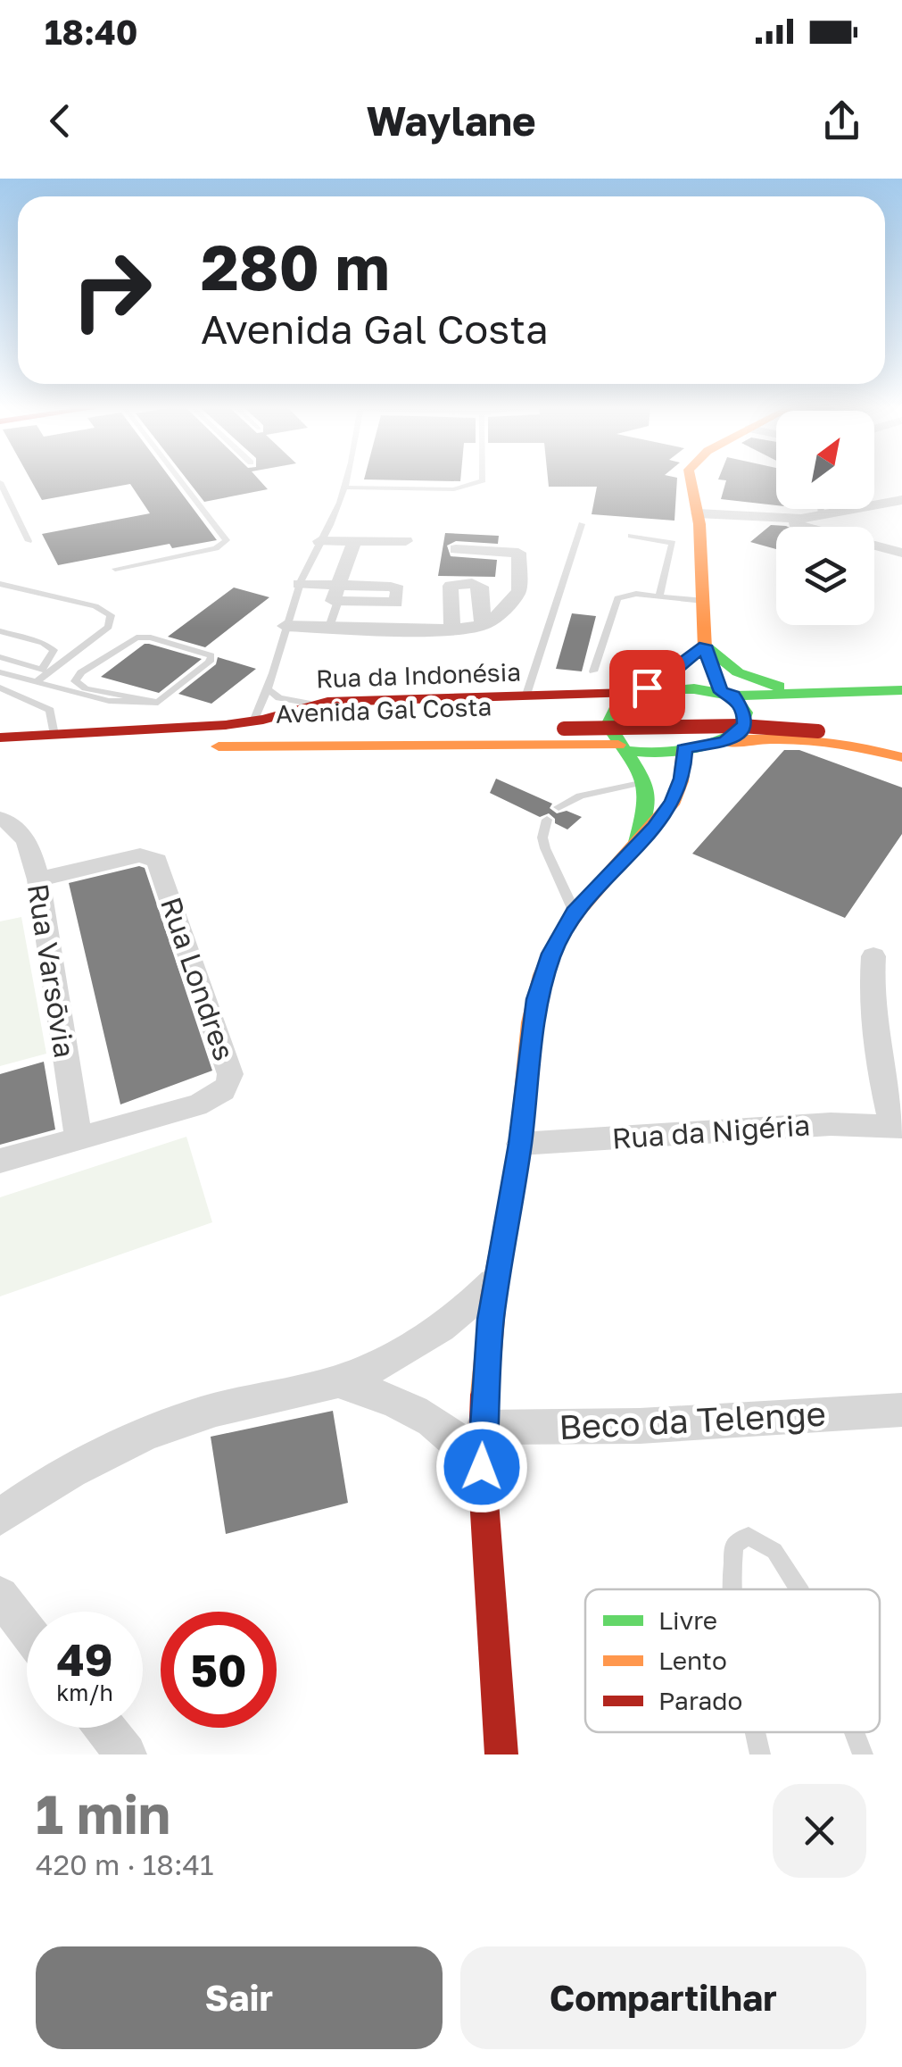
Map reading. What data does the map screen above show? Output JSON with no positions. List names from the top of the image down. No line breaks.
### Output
{"streets":{"main road":["Rua da Indonésia","Avenida Gal Costa"],"street":["Rua Varsōvia","Rua Londres","Rua da Nigéria","Beco da Telenge"]},"crossings":[["Rua Varsōvia","Rua Londres"]],"legend":["Livre","Lento","Parado"],"north":"top right","page":{"status":"18:40","header":"Waylane","turn":["280 m","Avenida Gal Costa"],"speed":"49 km/h","limit":"50","heading":["1 min","420 m · 18:41"],"buttons":["Sair","Compartilhar"]}}
